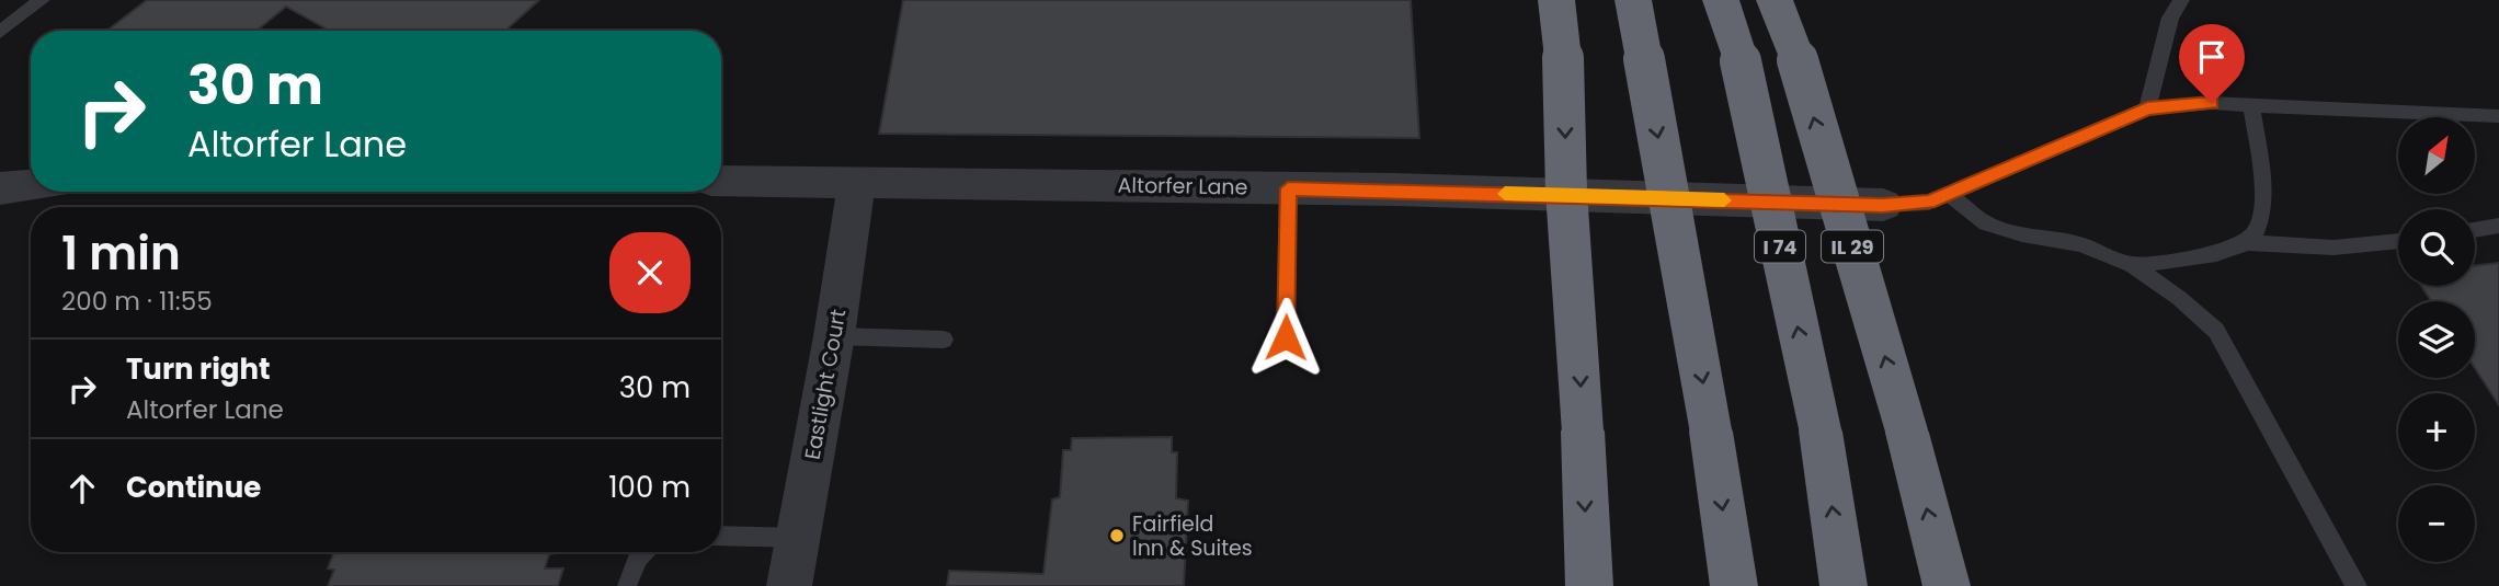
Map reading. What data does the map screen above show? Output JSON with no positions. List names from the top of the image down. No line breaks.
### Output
{"streets":{"highway":["I 74","IL 29"],"street":["Altorfer Lane","Eastlight Court"]},"crossings":[["Altorfer Lane","Eastlight Court"]],"places":["Fairfield Inn & Suites"],"north":"top right","page":{"turn":["30 m","Altorfer Lane"],"map_buttons":["+","−"],"heading":["1 min","200 m · 11:55"],"list":[{"name":"Turn right","note":"Altorfer Lane","value":"30 m"},{"name":"Continue","value":"100 m"}]}}
